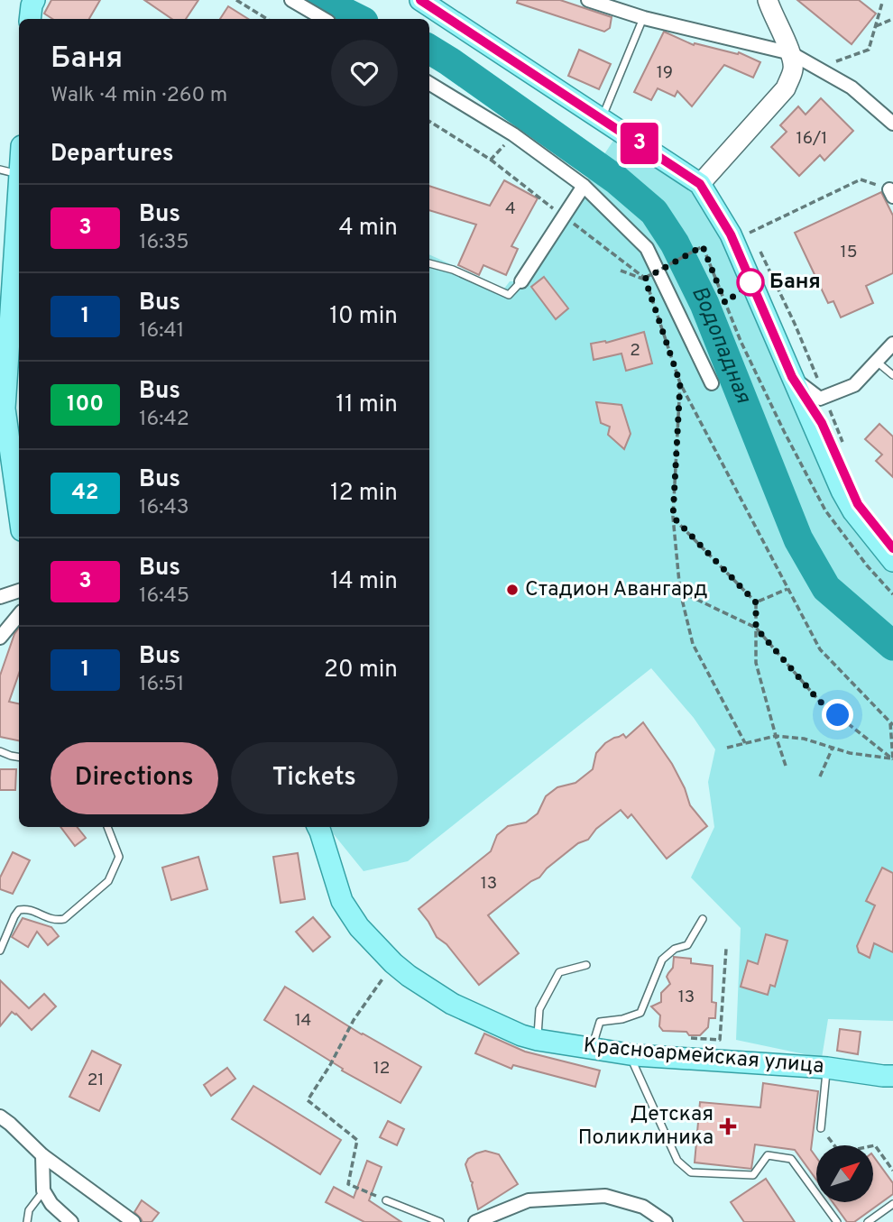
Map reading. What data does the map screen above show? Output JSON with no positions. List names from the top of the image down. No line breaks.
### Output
{"streets":{"main road":["Красноармейская улица"]},"water":["Водопадная"],"places":{"other":["Баня","Стадион Авангард"],"health":["Детская Поликлиника"]},"lines":["bus line 3"],"house_numbers":["19","16/1","4","15","2","13","13","14","12","21"],"north":"top right","page":{"on_map":"3","heading":[["Баня","Walk · 4 min · 260 m"],"Departures"],"list":[{"mark":"3","name":"Bus","note":"16:35","value":"4 min"},{"mark":"1","name":"Bus","note":"16:41","value":"10 min"},{"mark":"100","name":"Bus","note":"16:42","value":"11 min"},{"mark":"42","name":"Bus","note":"16:43","value":"12 min"},{"mark":"3","name":"Bus","note":"16:45","value":"14 min"},{"mark":"1","name":"Bus","note":"16:51","value":"20 min"}],"buttons":["Directions","Tickets"]}}
